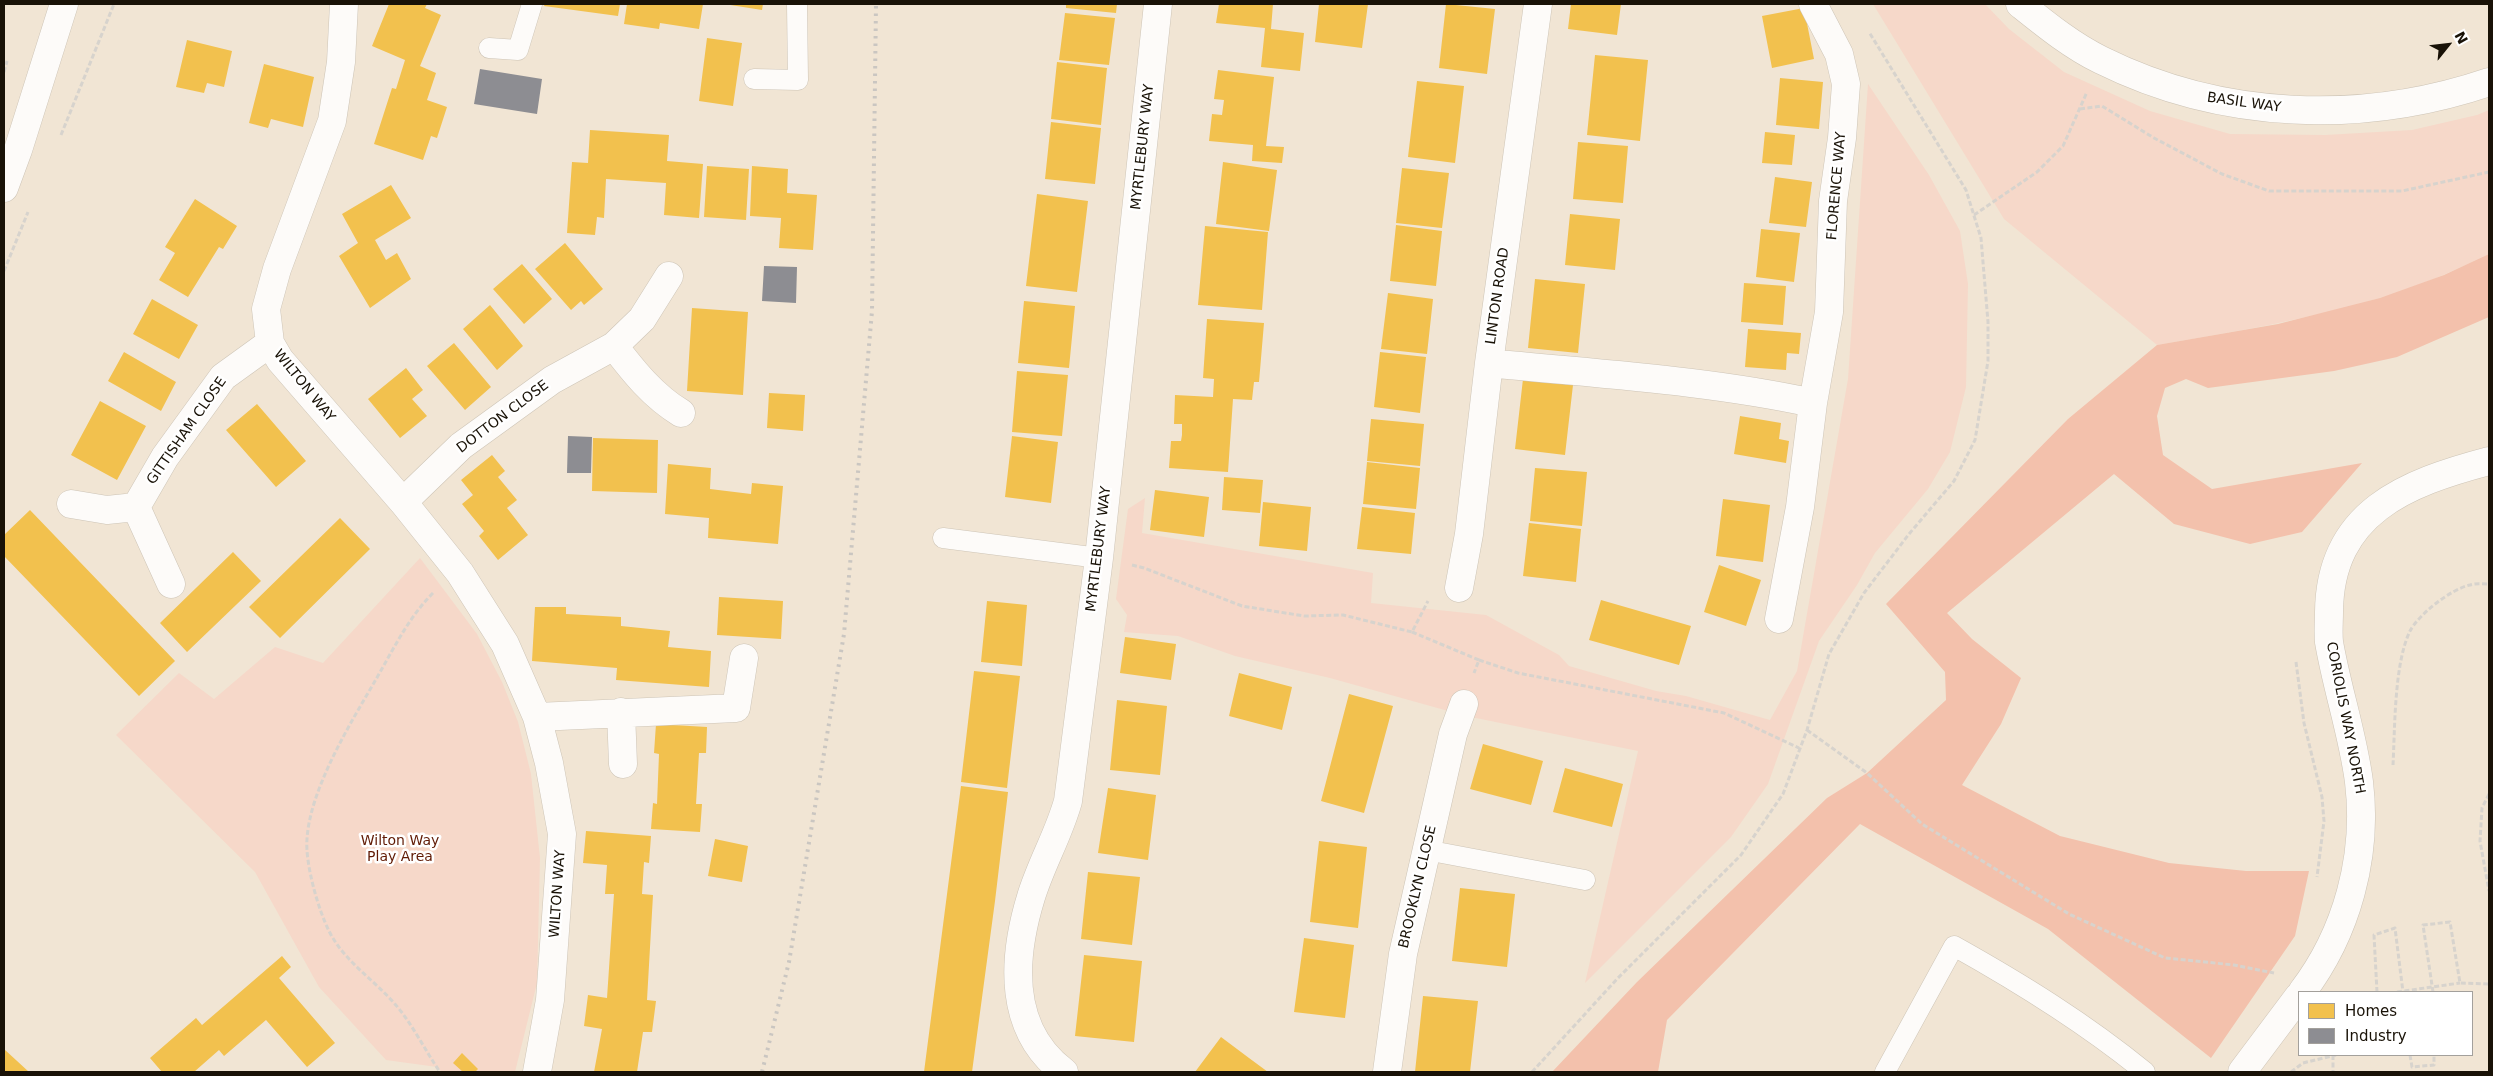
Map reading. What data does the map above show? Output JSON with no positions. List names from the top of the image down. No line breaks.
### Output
{"streets":{"street":["BASIL WAY","MYRTLEBURY WAY","FLORENCE WAY","LINTON ROAD","WILTON WAY","DOTTON CLOSE","GITTISHAM CLOSE","CORIOLIS WAY NORTH","BROOKLYN CLOSE"]},"crossings":[["WILTON WAY","DOTTON CLOSE"],["WILTON WAY","GITTISHAM CLOSE"]],"parks":["Wilton Way Play Area"],"legend":["Homes","Industry"],"north":"top right"}
